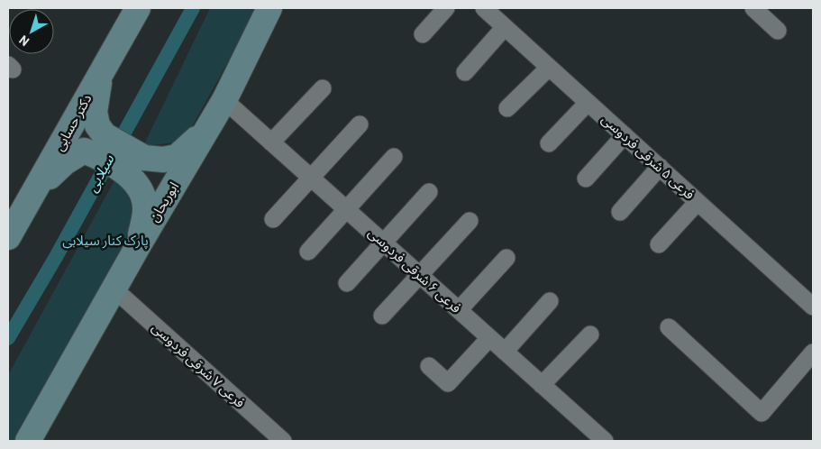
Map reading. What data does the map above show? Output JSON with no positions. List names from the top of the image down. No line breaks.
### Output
{"streets":{"main road":["دکتر حسابی","ابوریحان"],"street":["فرعی ۵ شرقی فردوسی","فرعی ۶ شرقی فردوسی","فرعی ۷ شرقی فردوسی"]},"crossings":[["ابوریحان","فرعی ۶ شرقی فردوسی"],["ابوریحان","فرعی ۷ شرقی فردوسی"]],"water":["سیلابی"],"parks":["پارک کنار سیلابی"],"north":"bottom left"}
